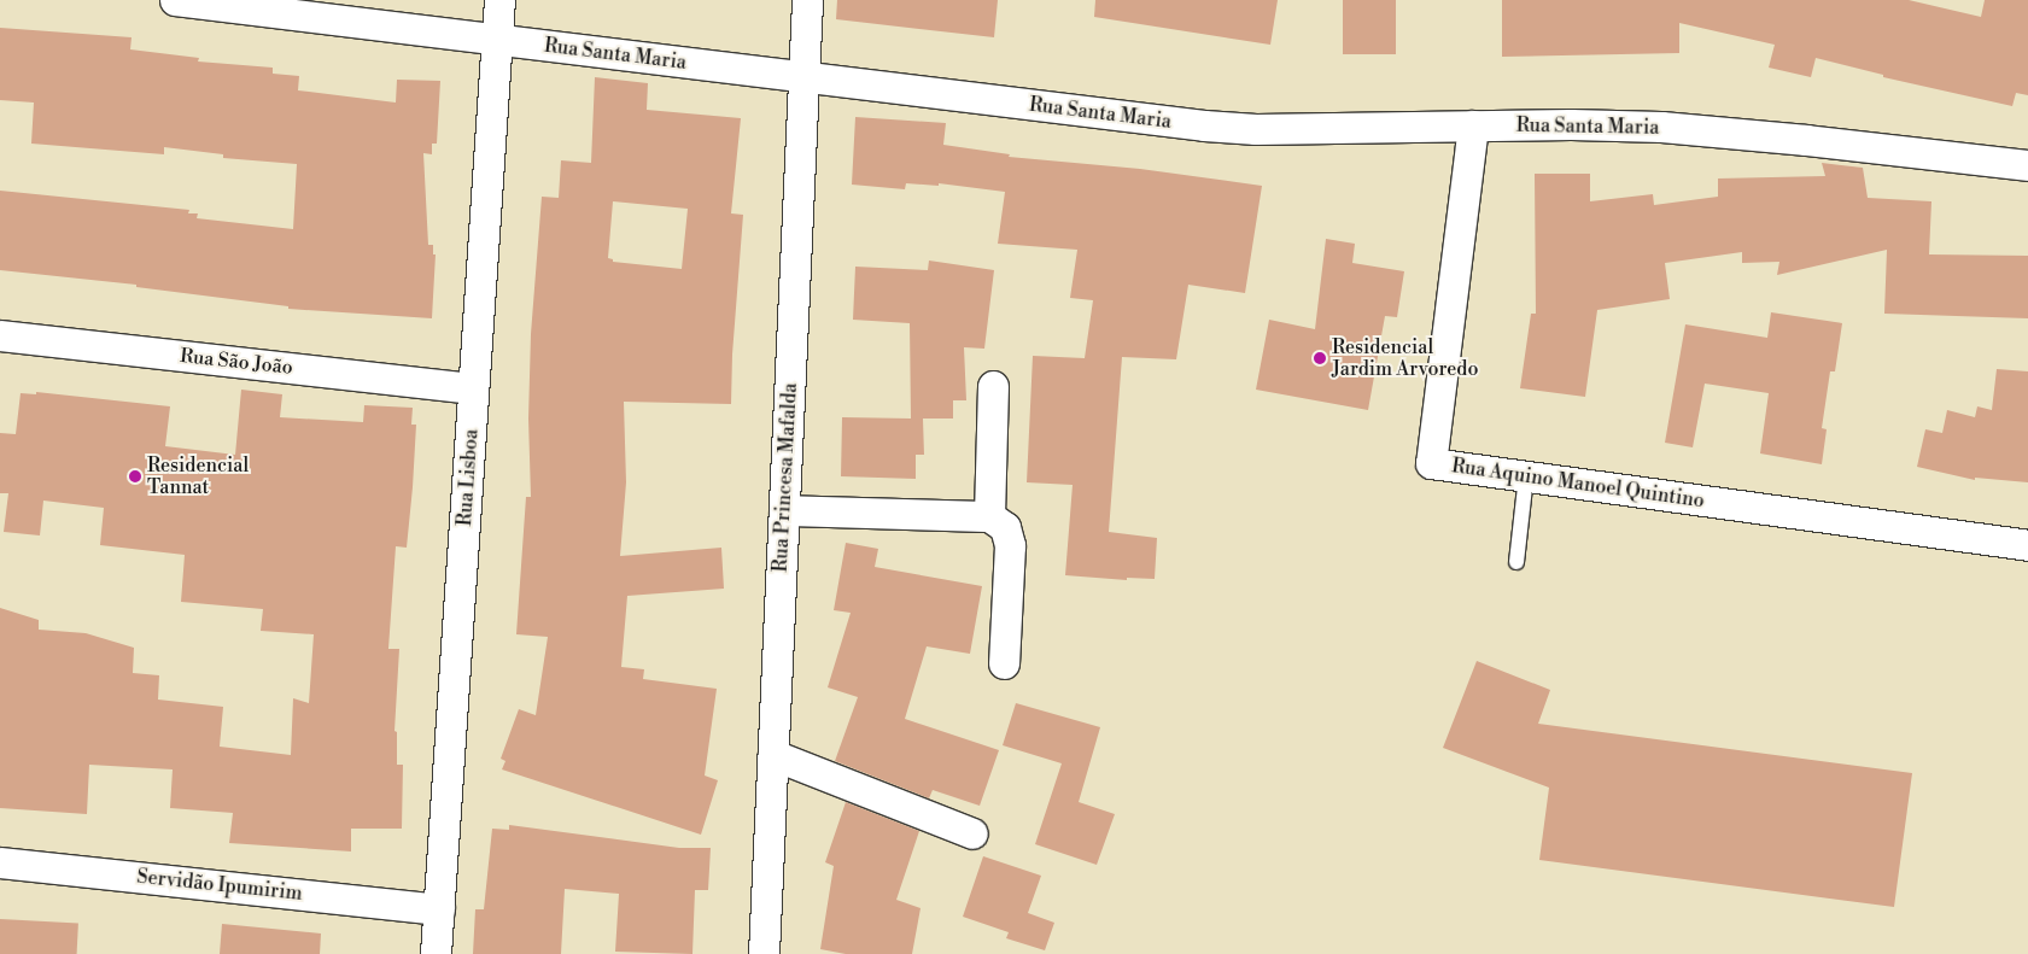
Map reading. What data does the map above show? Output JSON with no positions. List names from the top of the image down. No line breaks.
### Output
{"streets":{"street":["Rua Santa Maria","Rua São João","Rua Lisboa","Rua Princesa Mafalda","Rua Aquino Manoel Quintino","Servidão Ipumirim"]},"crossings":[["Rua Santa Maria","Rua Lisboa"],["Rua Santa Maria","Rua Princesa Mafalda"],["Rua Santa Maria","Rua Aquino Manoel Quintino"],["Rua São João","Rua Lisboa"],["Rua Lisboa","Servidão Ipumirim"]],"places":["Residencial Jardim Arvoredo","Residencial Tannat"]}
